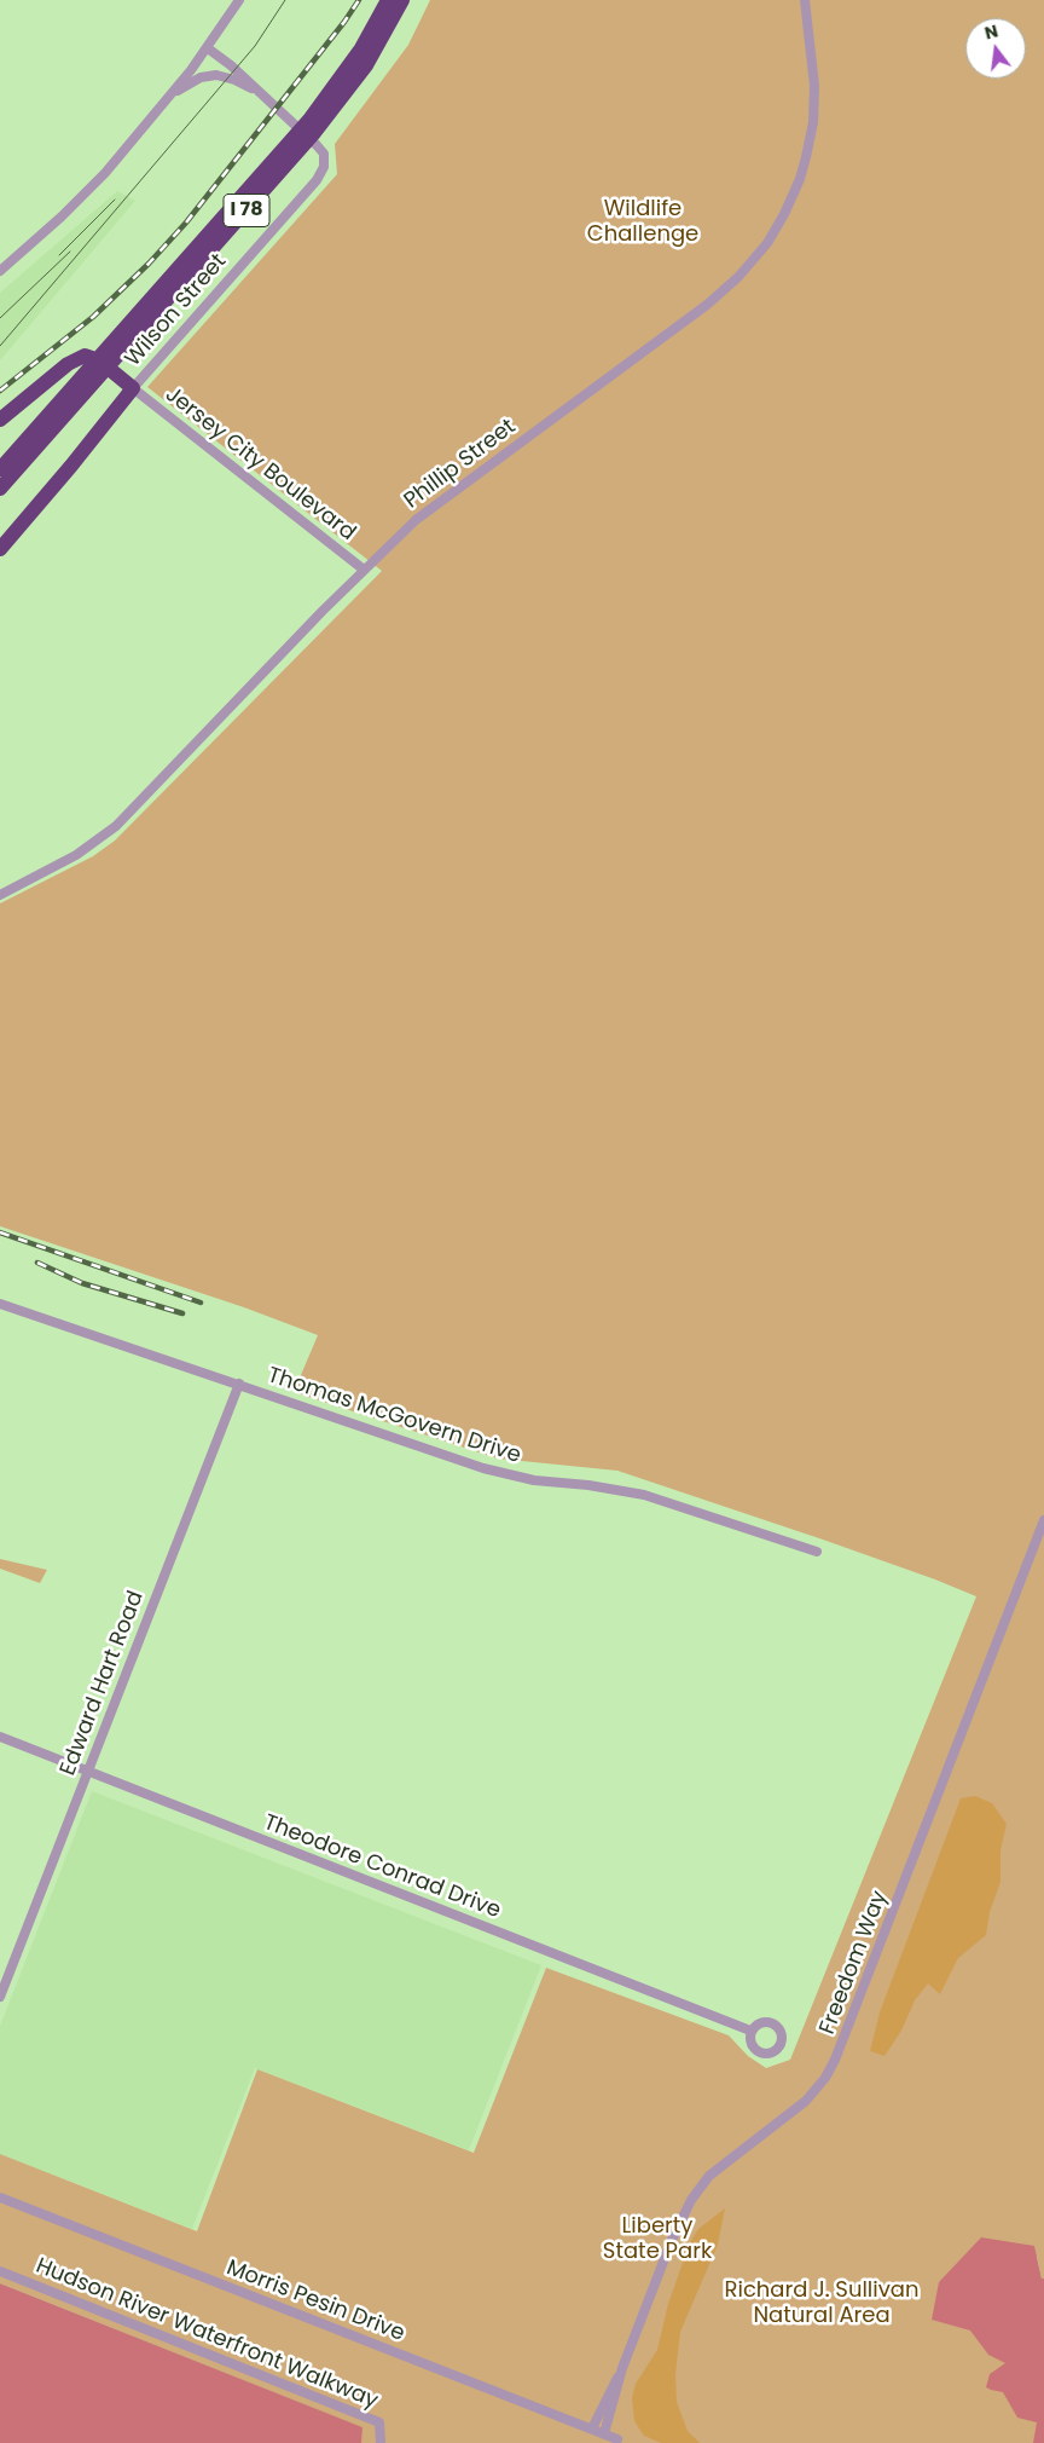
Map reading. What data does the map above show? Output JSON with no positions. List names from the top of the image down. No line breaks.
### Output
{"streets":{"highway":["I 78"],"street":["Wilson Street","Jersey City Boulevard","Phillip Street","Thomas McGovern Drive","Edward Hart Road","Theodore Conrad Drive","Freedom Way","Morris Pesin Drive","Hudson River Waterfront Walkway"]},"crossings":[["Wilson Street","Jersey City Boulevard"],["Jersey City Boulevard","Phillip Street"],["Thomas McGovern Drive","Edward Hart Road"],["Edward Hart Road","Theodore Conrad Drive"],["Freedom Way","Morris Pesin Drive"]],"parks":["Wildlife Challenge","Liberty State Park","Richard J. Sullivan Natural Area"],"north":"top"}
